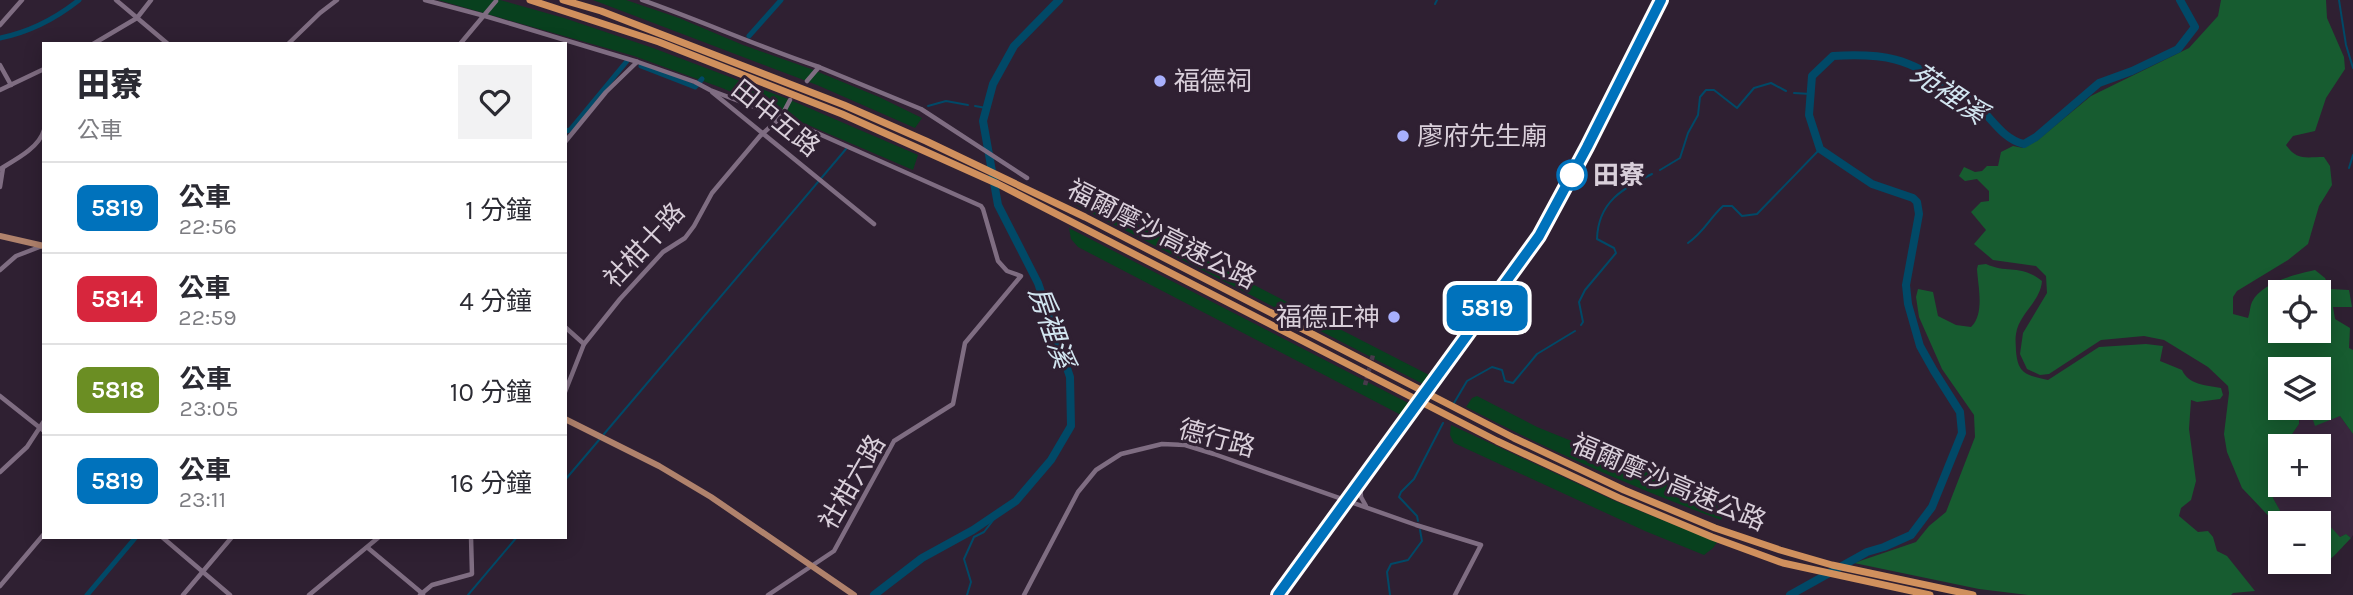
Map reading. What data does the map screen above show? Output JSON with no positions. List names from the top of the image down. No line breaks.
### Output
{"streets":{"highway":["福爾摩沙高速公路"],"street":["田中五路","社柑十路","德行路","社柑六路"]},"crossings":[["田中五路","社柑十路"],["社柑十路","社柑六路"]],"water":["苑裡溪","房裡溪"],"places":["福德祠","廖府先生廟","田寮","福德正神"],"lines":["bus line 5819"],"page":{"on_map":"5819","heading":["田寮","公車"],"list":[{"mark":"5819","name":"公車","note":"22:56","value":"1 分鐘"},{"mark":"5814","name":"公車","note":"22:59","value":"4 分鐘"},{"mark":"5818","name":"公車","note":"23:05","value":"10 分鐘"},{"mark":"5819","name":"公車","note":"23:11","value":"16 分鐘"}],"map_buttons":["+","−"]}}
